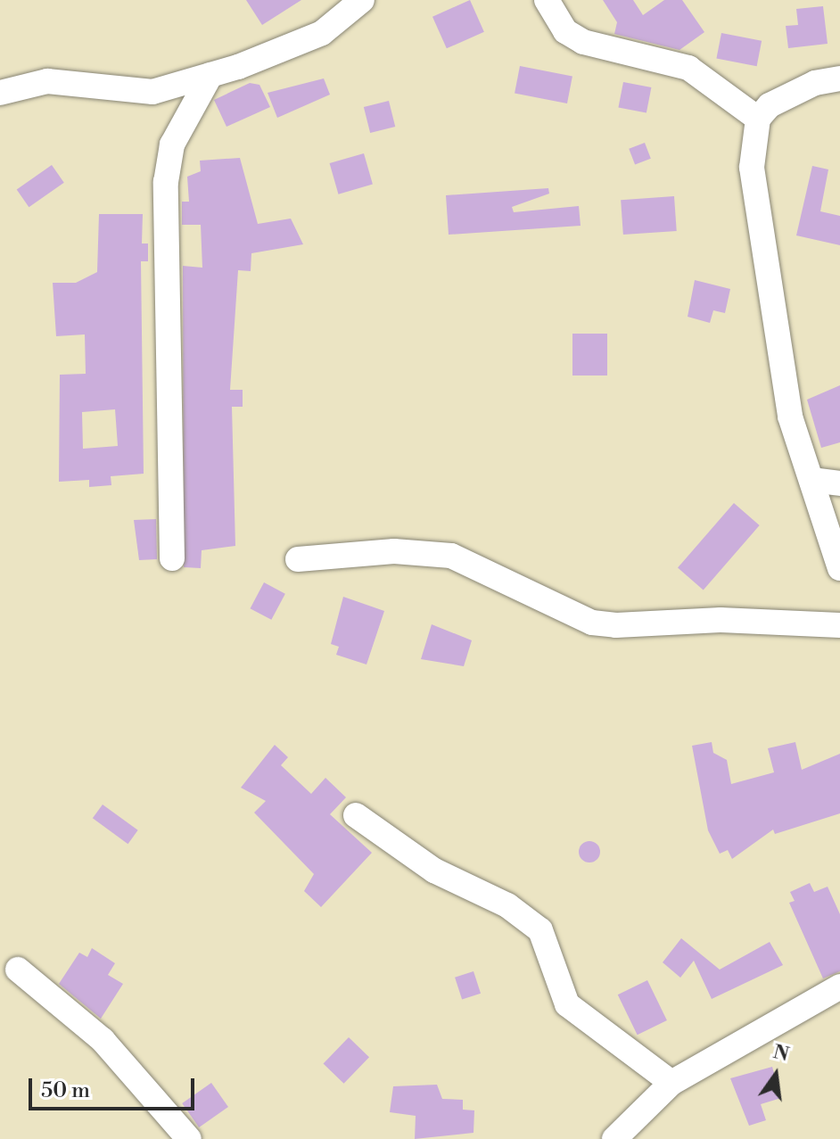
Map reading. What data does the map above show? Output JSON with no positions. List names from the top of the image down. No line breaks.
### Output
{"scale_bar":"50 m","north":"top"}
